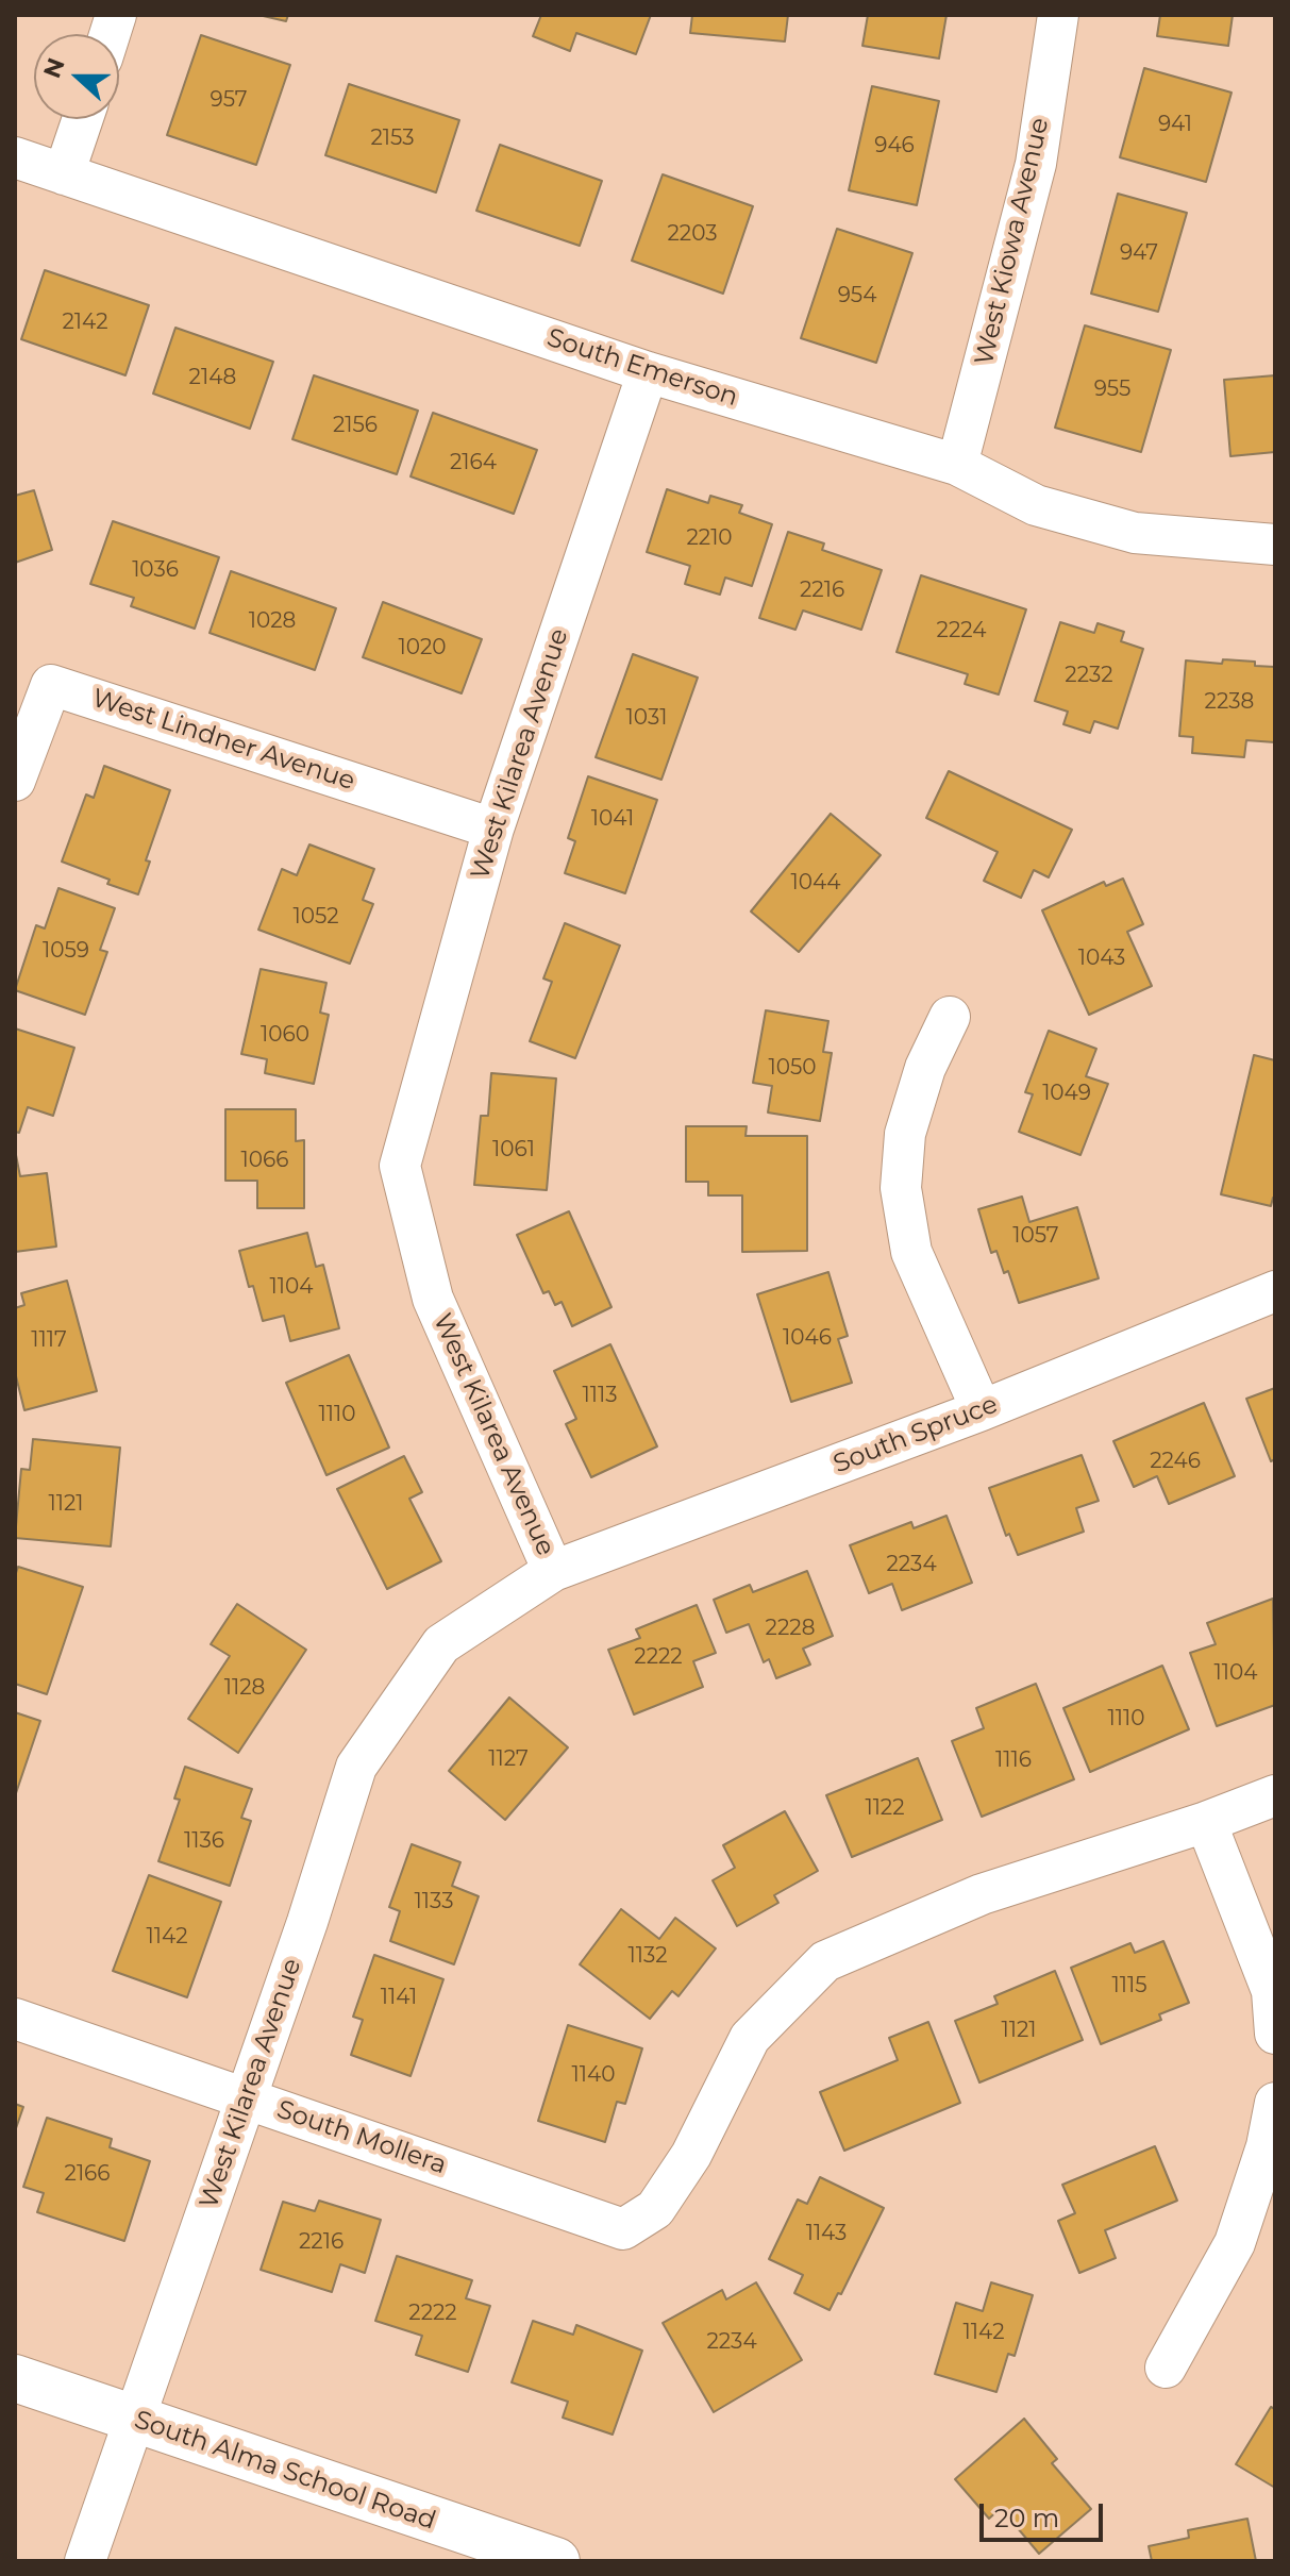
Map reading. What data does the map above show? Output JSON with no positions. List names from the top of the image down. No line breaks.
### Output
{"streets":{"main road":["South Alma School Road"],"street":["West Kiowa Avenue","South Emerson","West Lindner Avenue","West Kilarea Avenue","South Spruce","South Mollera"]},"crossings":[["West Kiowa Avenue","South Emerson"],["South Emerson","West Kilarea Avenue"],["West Lindner Avenue","West Kilarea Avenue"],["West Kilarea Avenue","South Spruce"],["West Kilarea Avenue","South Mollera"],["West Kilarea Avenue","South Alma School Road"]],"house_numbers":["957","941","2153","946","2203","947","954","2142","2148","955","2156","2164","2210","1036","2216","1028","2224","1020","2232","2238","1031","1041","1044","1052","1059","1043","1060","1050","1049","1061","1066","1057","1104","1046","1117","1113","1110","2246","1121","2234","2228","2222","1104","1128","1110","1127","1116","1122","1136","1133","1142","1132","1115","1141","1121","1140","2166","1143","2216","2222","1142","2234"],"scale_bar":"20 m","north":"left"}
